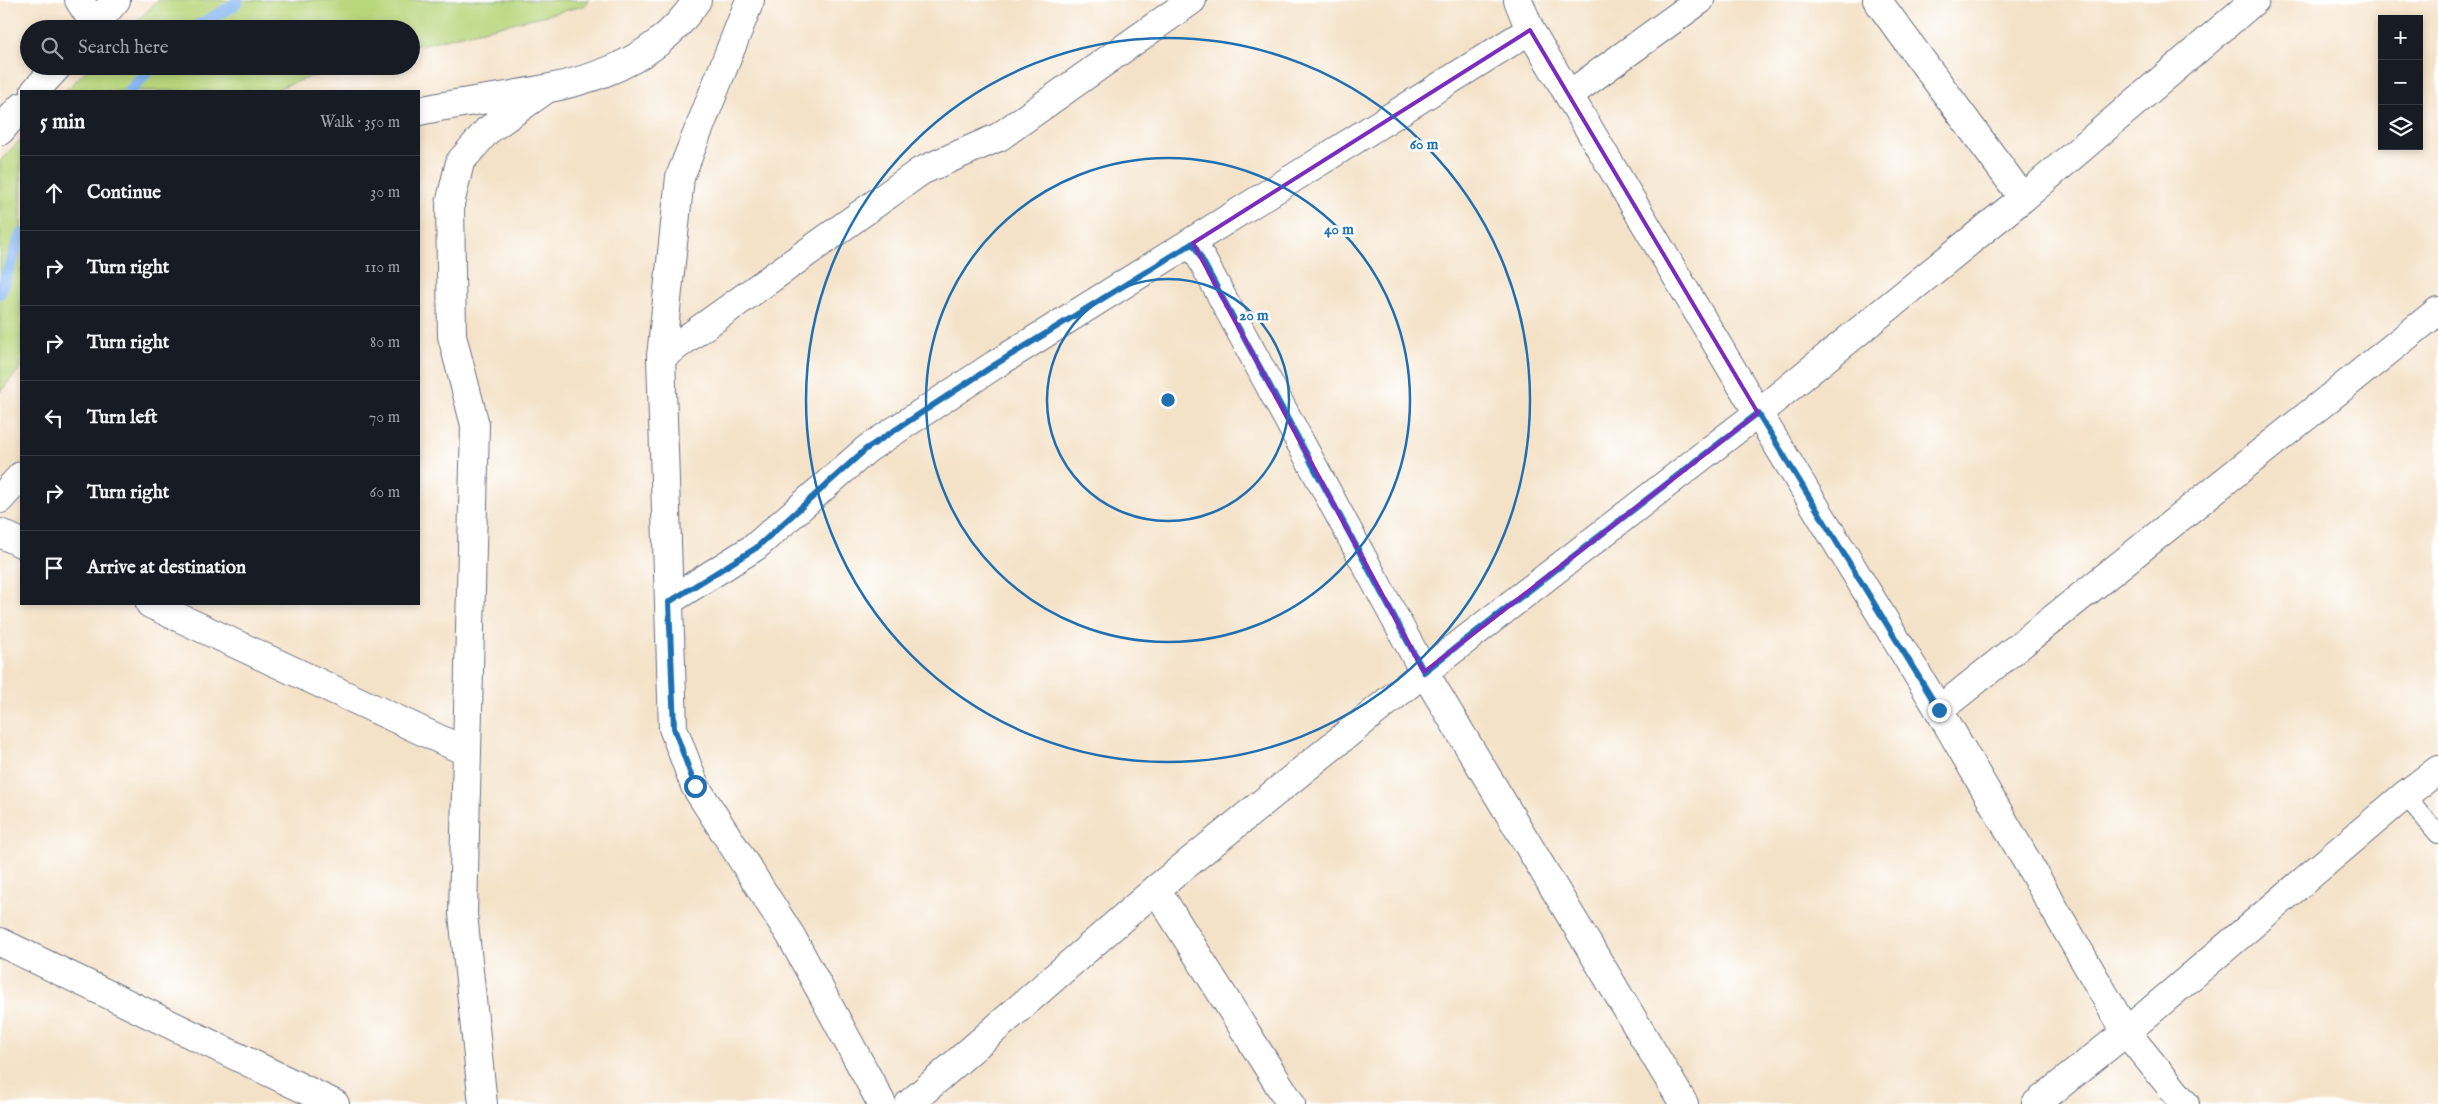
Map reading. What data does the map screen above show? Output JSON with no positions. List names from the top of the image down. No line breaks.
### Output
{"page":{"map_buttons":["+","−"],"search":"Search here","heading":["5 min","Walk · 350 m"],"list":[["Continue","30 m"],["Turn right","110 m"],["Turn right","80 m"],["Turn left","70 m"],["Turn right","60 m"],"Arrive at destination"]},"rings":["60 m","40 m","20 m"]}
